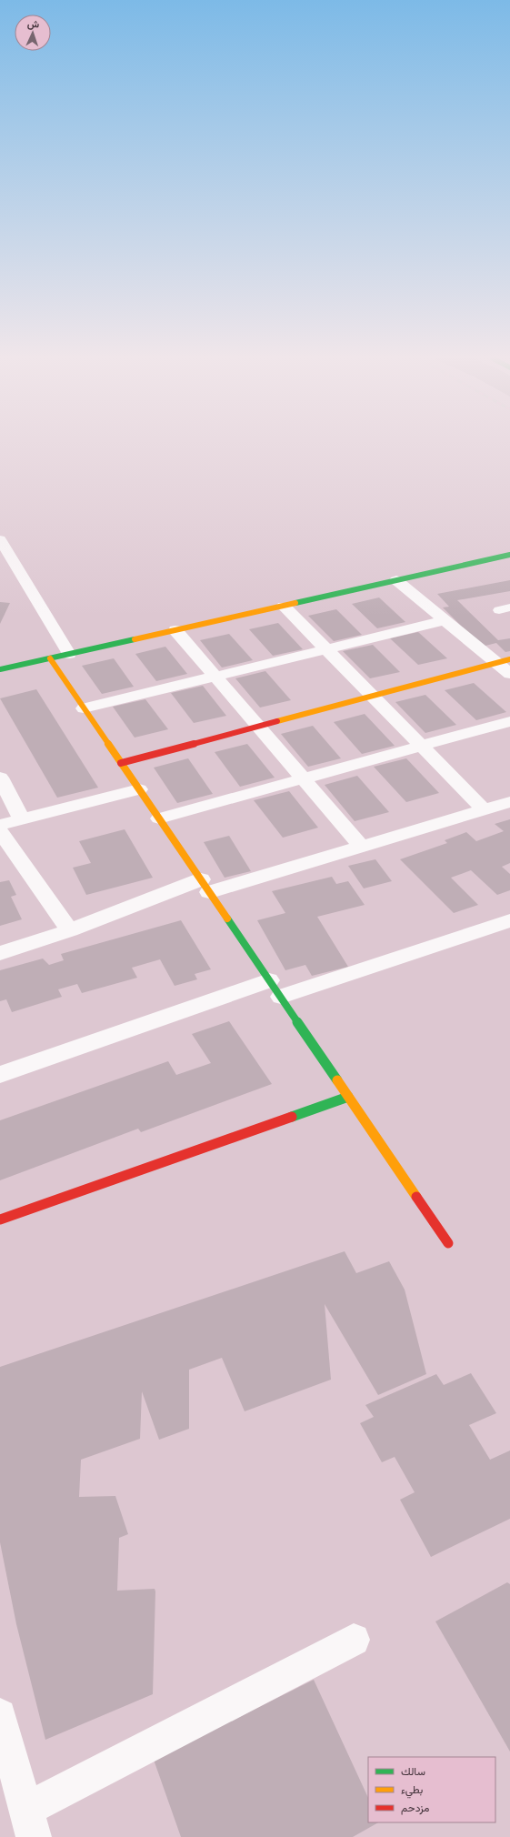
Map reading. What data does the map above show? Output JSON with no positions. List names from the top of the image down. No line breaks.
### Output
{"legend":["سالك","بطيء","مزدحم"],"north":"top"}
